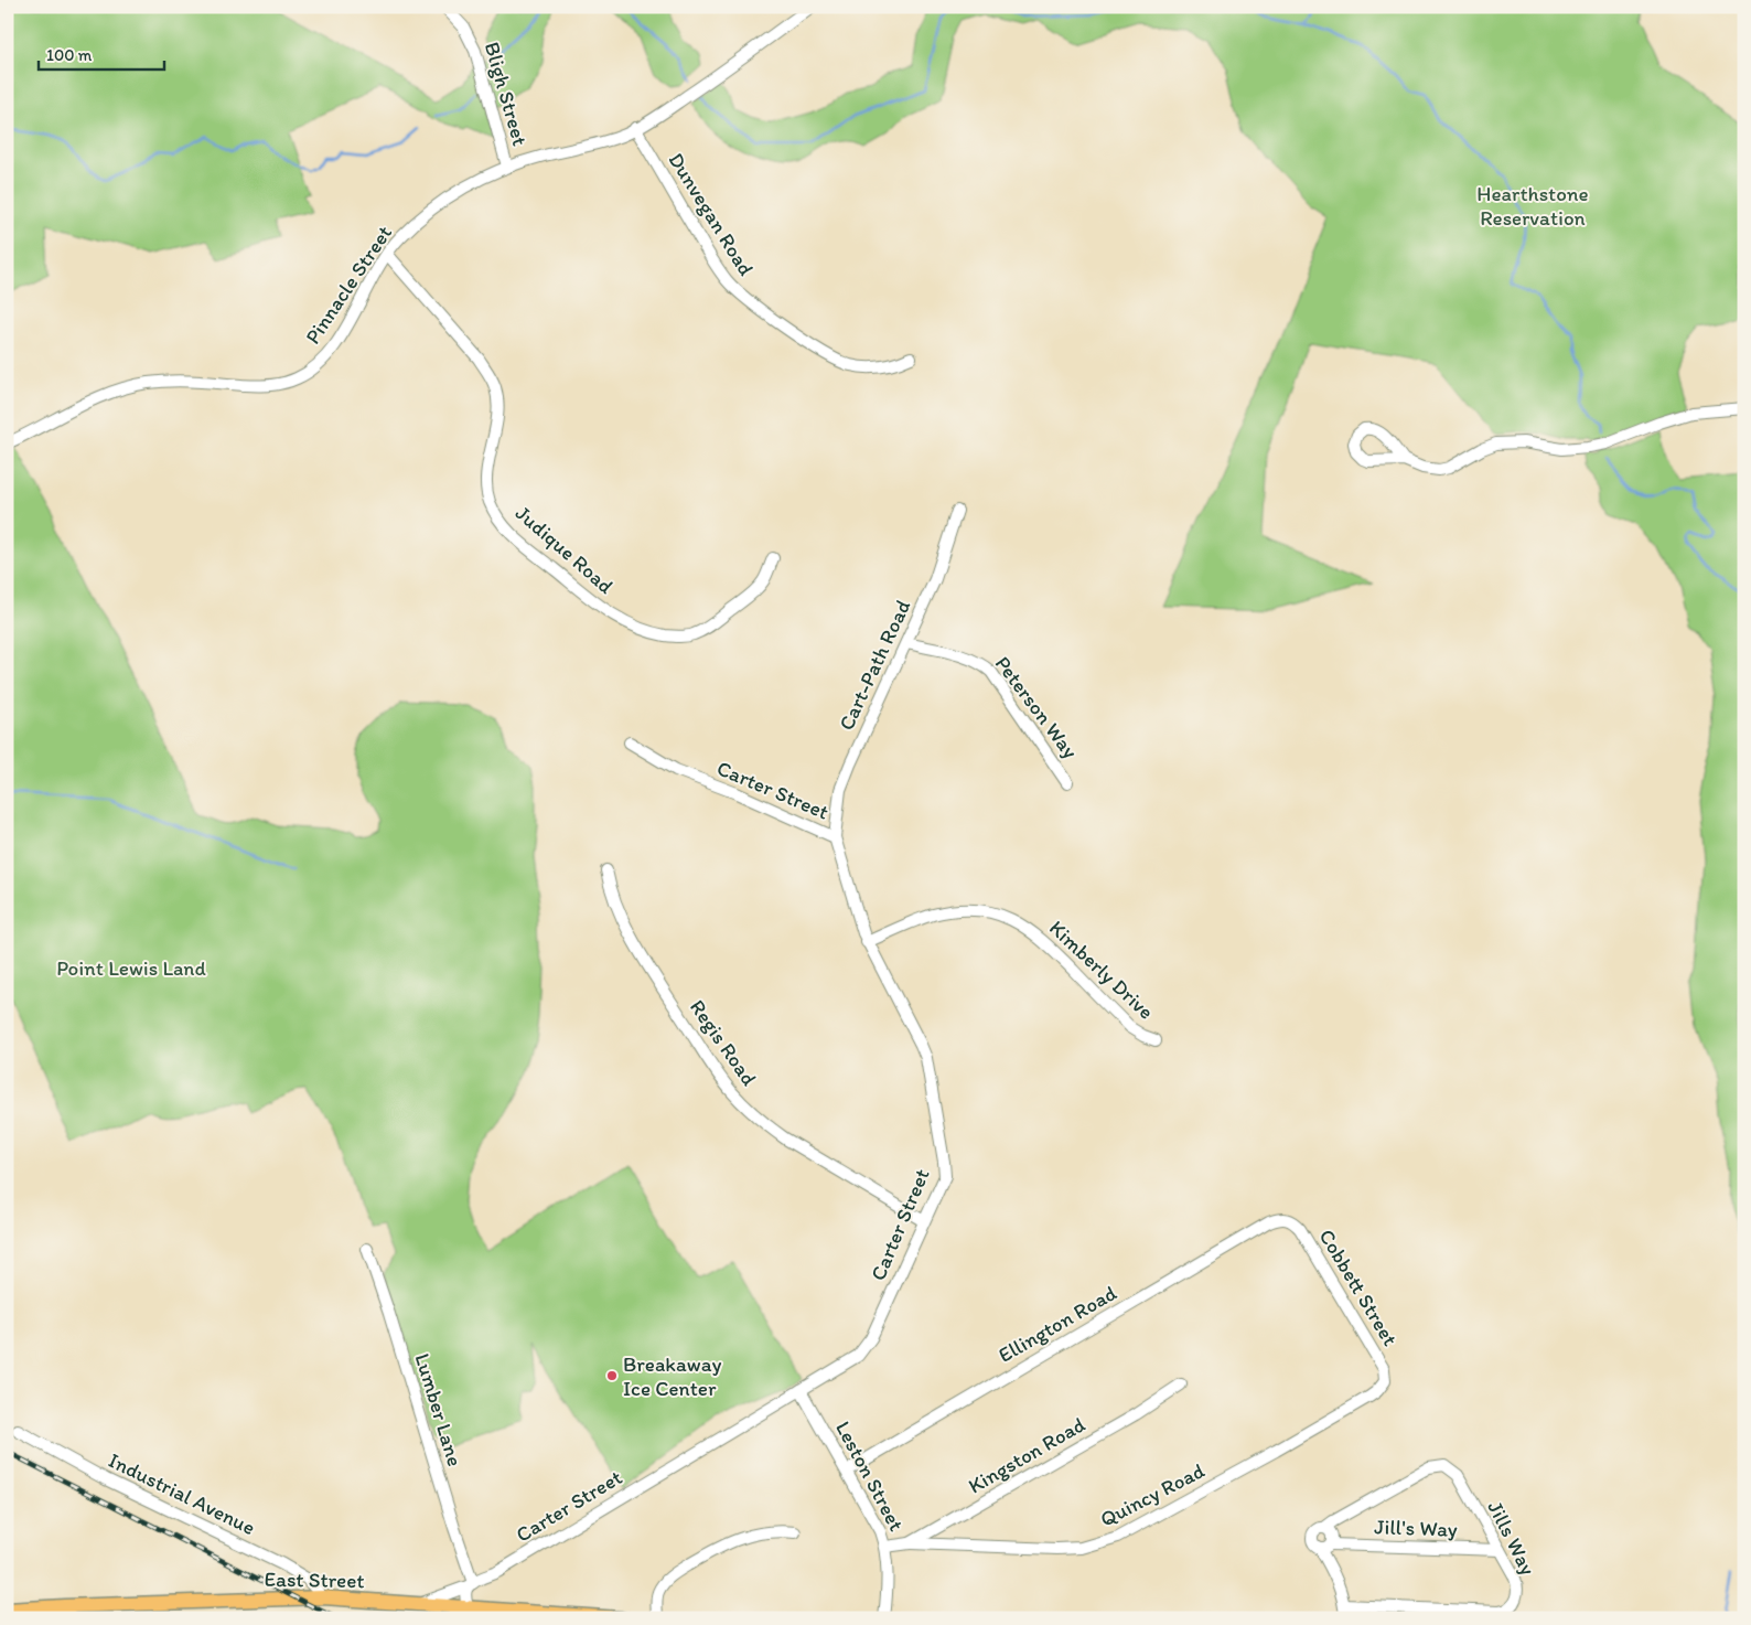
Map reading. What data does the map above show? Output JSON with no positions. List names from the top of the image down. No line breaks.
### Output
{"streets":{"main road":["East Street"],"street":["Bligh Street","Dunvegan Road","Pinnacle Street","Judique Road","Cart-Path Road","Peterson Way","Carter Street","Kimberly Drive","Regis Road","Cobbett Street","Ellington Road","Lumber Lane","Kingston Road","Leston Street","Industrial Avenue","Quincy Road","Jill's Way","Jills Way"]},"crossings":[["Bligh Street","Pinnacle Street"],["Dunvegan Road","Pinnacle Street"],["Pinnacle Street","Judique Road"],["Cart-Path Road","Peterson Way"],["Cart-Path Road","Carter Street"],["Carter Street","Kimberly Drive"],["Carter Street","Regis Road"],["Carter Street","Lumber Lane"],["Carter Street","Leston Street"],["Carter Street","East Street"],["Cobbett Street","Ellington Road"],["Cobbett Street","Quincy Road"],["Ellington Road","Leston Street"],["Kingston Road","Leston Street"],["Kingston Road","Quincy Road"],["Industrial Avenue","East Street"],["Jill's Way","Jills Way"]],"parks":["Hearthstone Reservation","Point Lewis Land"],"places":["Breakaway Ice Center"],"scale_bar":"100 m"}
